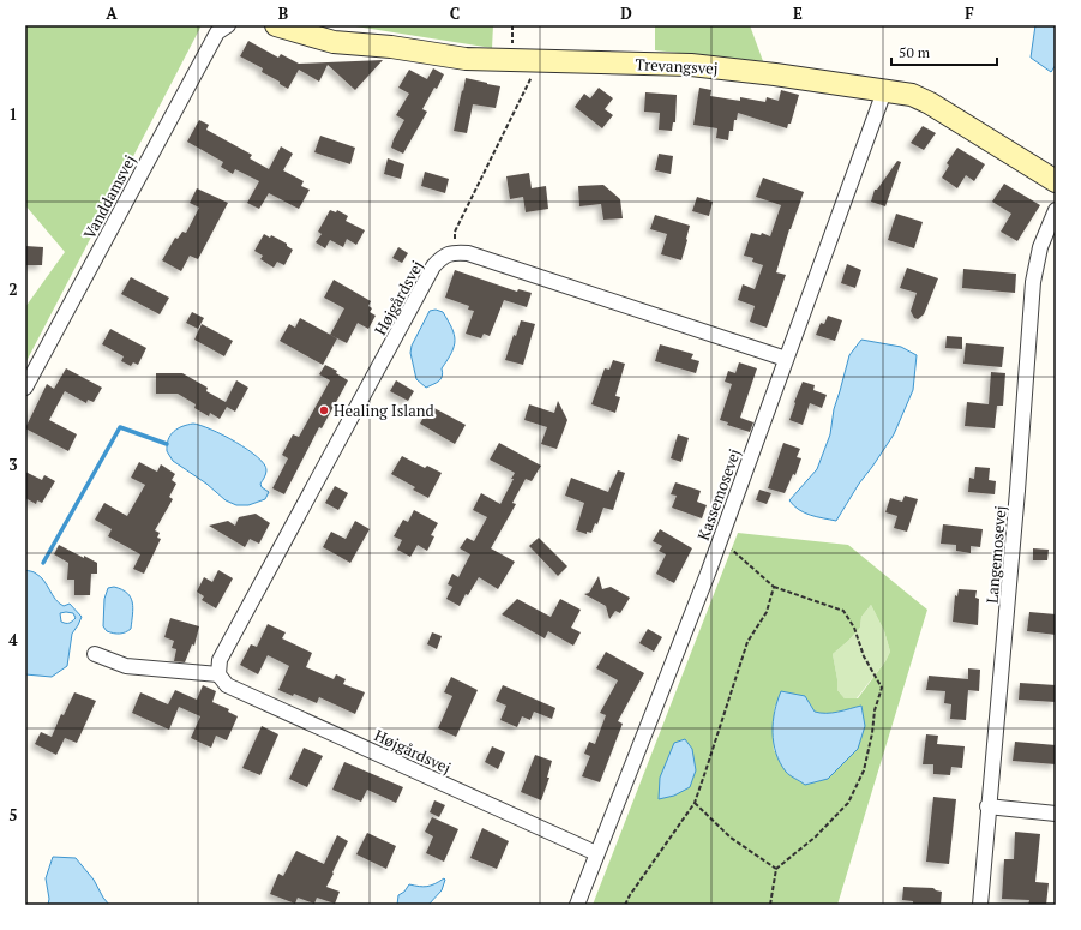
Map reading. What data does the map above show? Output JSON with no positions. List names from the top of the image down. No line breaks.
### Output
{"streets":{"street":["Trevangsvej","Vanddamsvej","Højgårdsvej","Kassemosevej","Langemosevej"]},"crossings":[["Trevangsvej","Kassemosevej"],["Højgårdsvej","Kassemosevej"]],"places":["Healing Island"],"scale_bar":"50 m","grid":{"columns":["A","B","C","D","E","F"],"rows":["1","2","3","4","5"]}}
